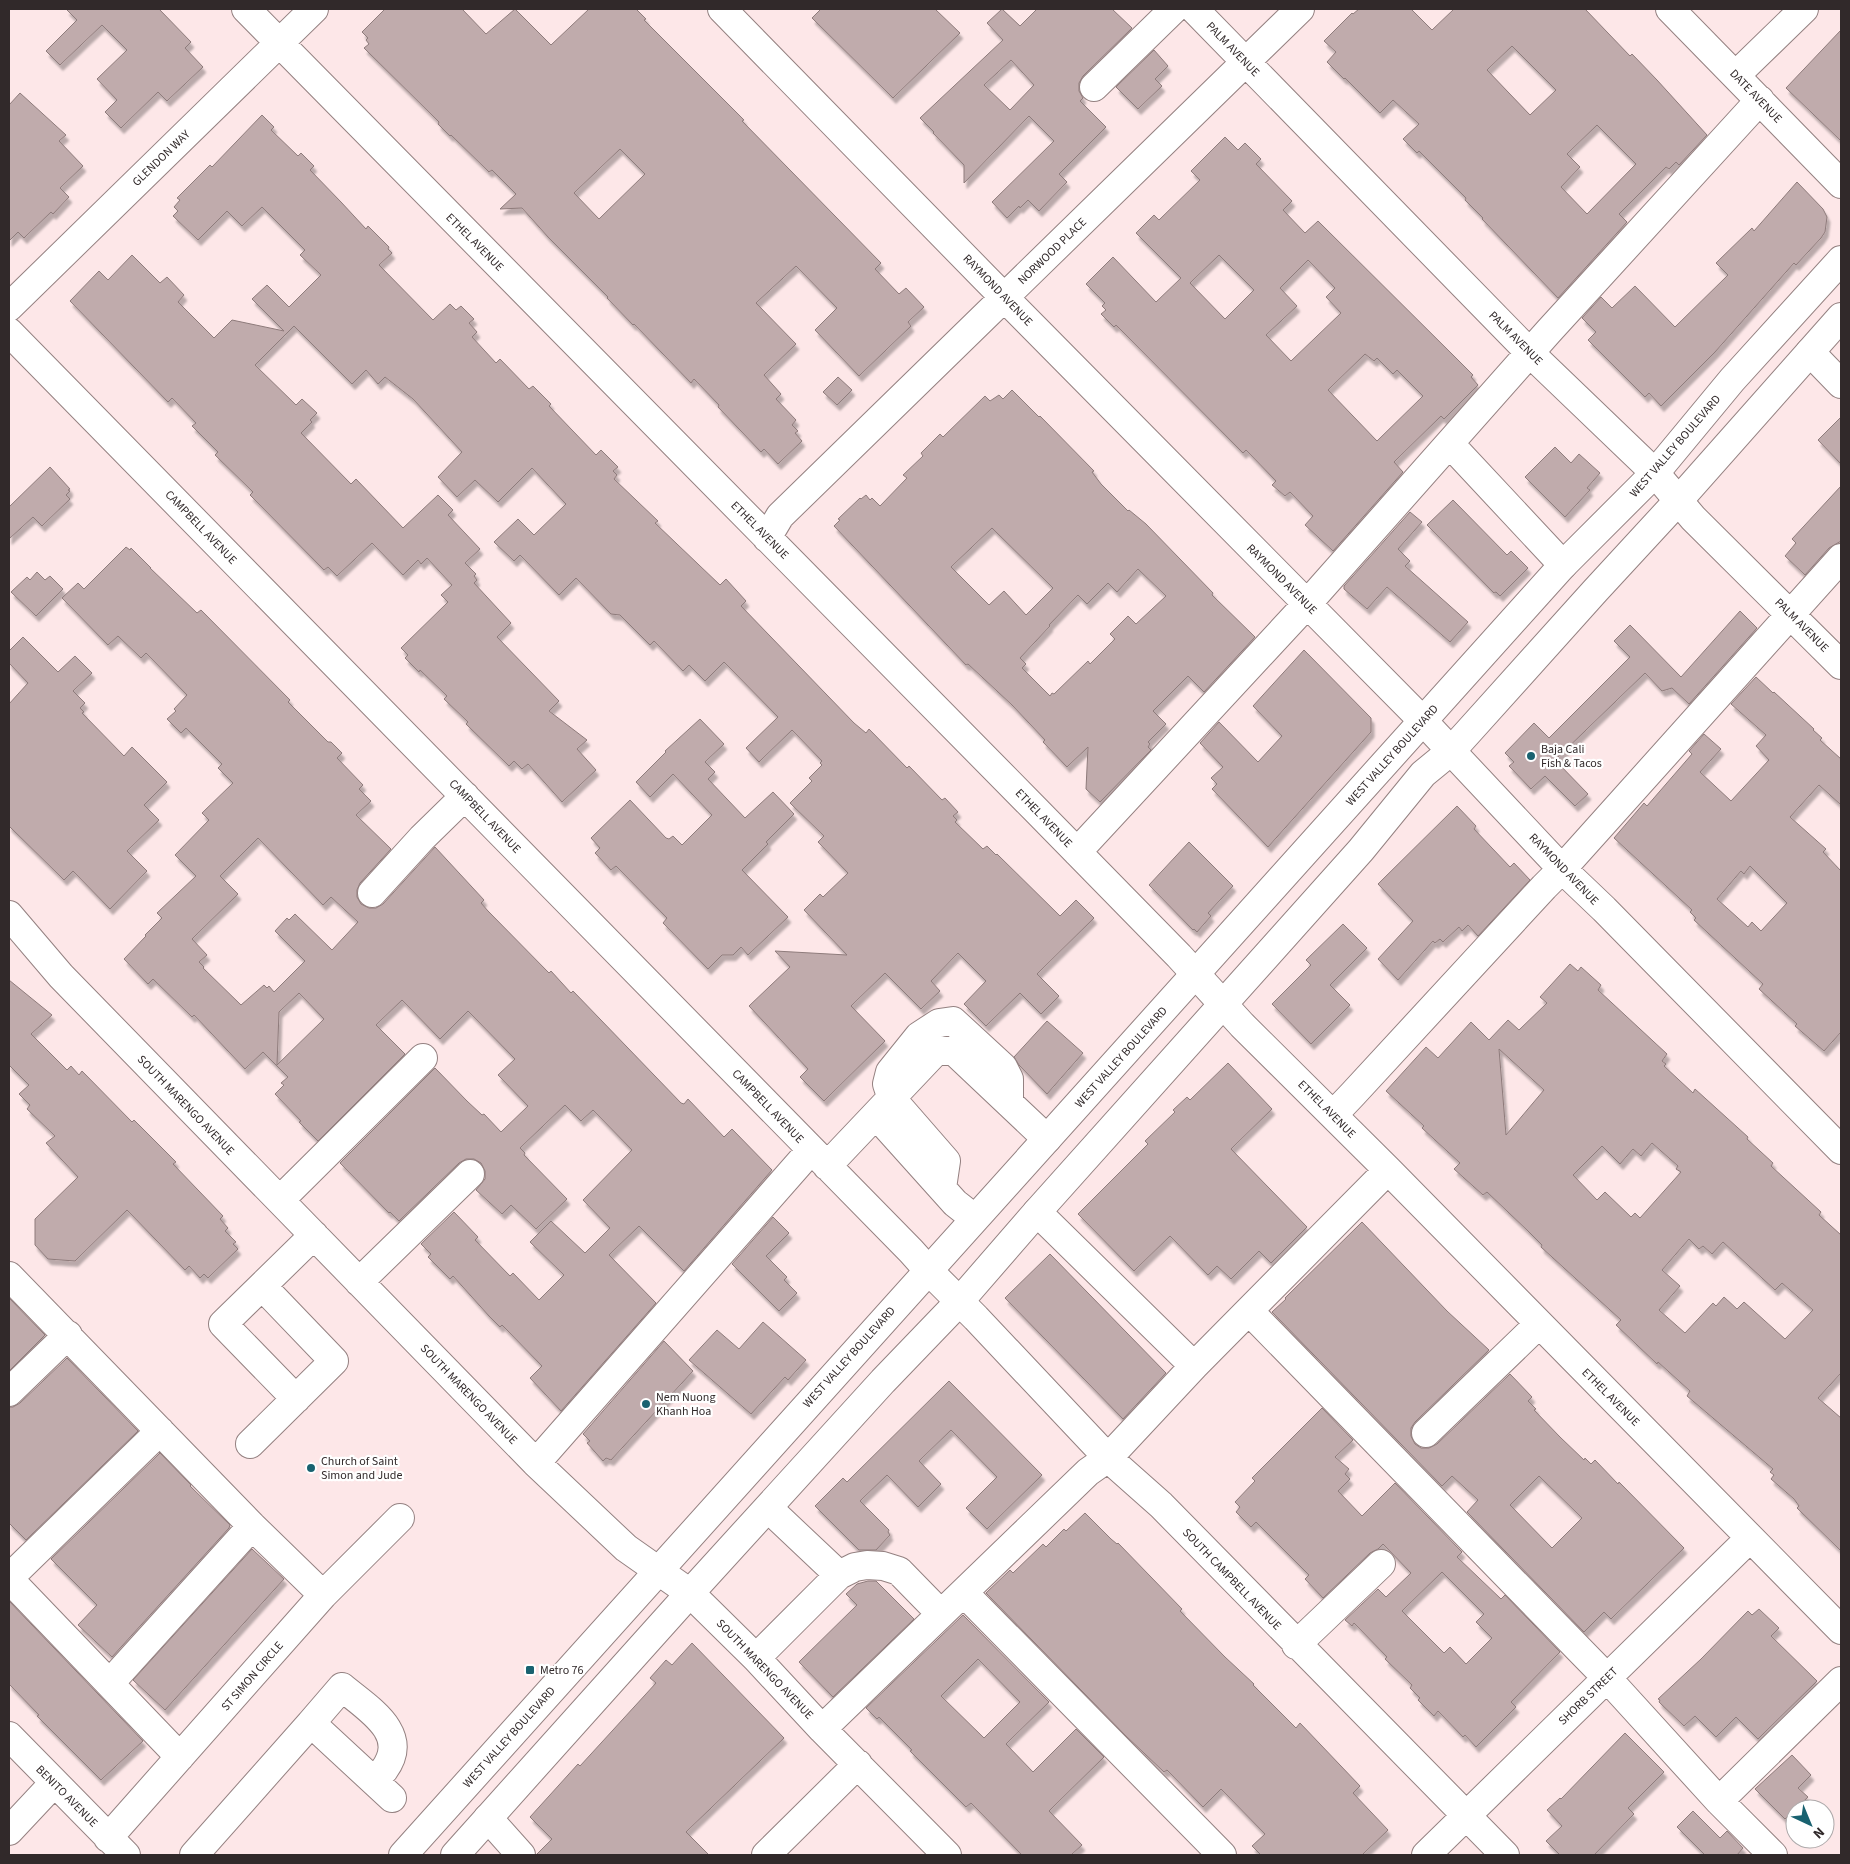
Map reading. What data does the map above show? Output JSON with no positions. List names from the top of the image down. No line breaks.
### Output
{"streets":{"street":["PALM AVENUE","DATE AVENUE","GLENDON WAY","ETHEL AVENUE","NORWOOD PLACE","RAYMOND AVENUE","WEST VALLEY BOULEVARD","CAMPBELL AVENUE","SOUTH MARENGO AVENUE","SOUTH CAMPBELL AVENUE","ST SIMON CIRCLE","SHORB STREET","BENITO AVENUE"]},"crossings":[["PALM AVENUE","NORWOOD PLACE"],["PALM AVENUE","WEST VALLEY BOULEVARD"],["GLENDON WAY","ETHEL AVENUE"],["ETHEL AVENUE","NORWOOD PLACE"],["ETHEL AVENUE","WEST VALLEY BOULEVARD"],["ETHEL AVENUE","SHORB STREET"],["NORWOOD PLACE","RAYMOND AVENUE"],["RAYMOND AVENUE","WEST VALLEY BOULEVARD"],["WEST VALLEY BOULEVARD","CAMPBELL AVENUE"],["WEST VALLEY BOULEVARD","SOUTH MARENGO AVENUE"],["CAMPBELL AVENUE","SOUTH CAMPBELL AVENUE"],["SOUTH CAMPBELL AVENUE","SHORB STREET"],["ST SIMON CIRCLE","BENITO AVENUE"]],"places":{"other":["Baja Cali Fish & Tacos","Nem Nuong Khanh Hoa","Church of Saint Simon and Jude"],"transit":["Metro 76"]},"north":"bottom right"}
